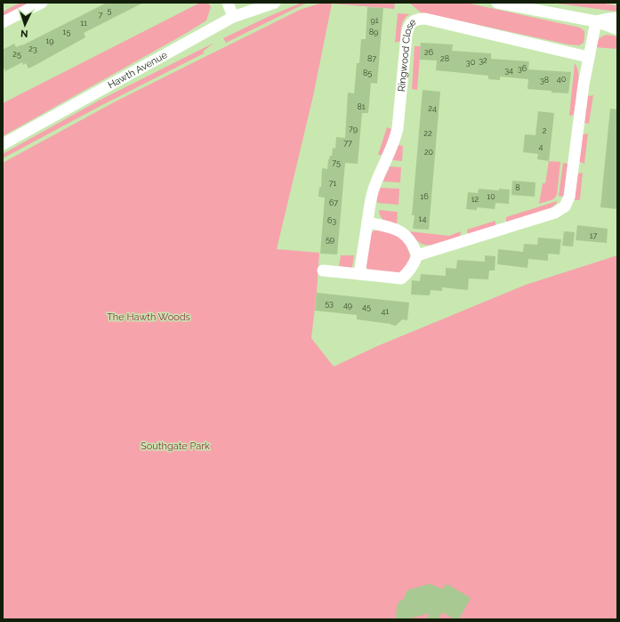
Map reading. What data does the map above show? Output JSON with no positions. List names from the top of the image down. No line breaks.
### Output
{"streets":{"street":["Ringwood Close","Hawth Avenue"]},"parks":["The Hawth Woods","Southgate Park"],"house_numbers":["5","7","91","11","15","89","19","23","26","25","87","28","32","30","36","34","85","40","38","81","24","79","2","22","77","4","20","75","71","8","16","10","12","67","14","63","17","59","53","49","45","41"],"north":"bottom"}
